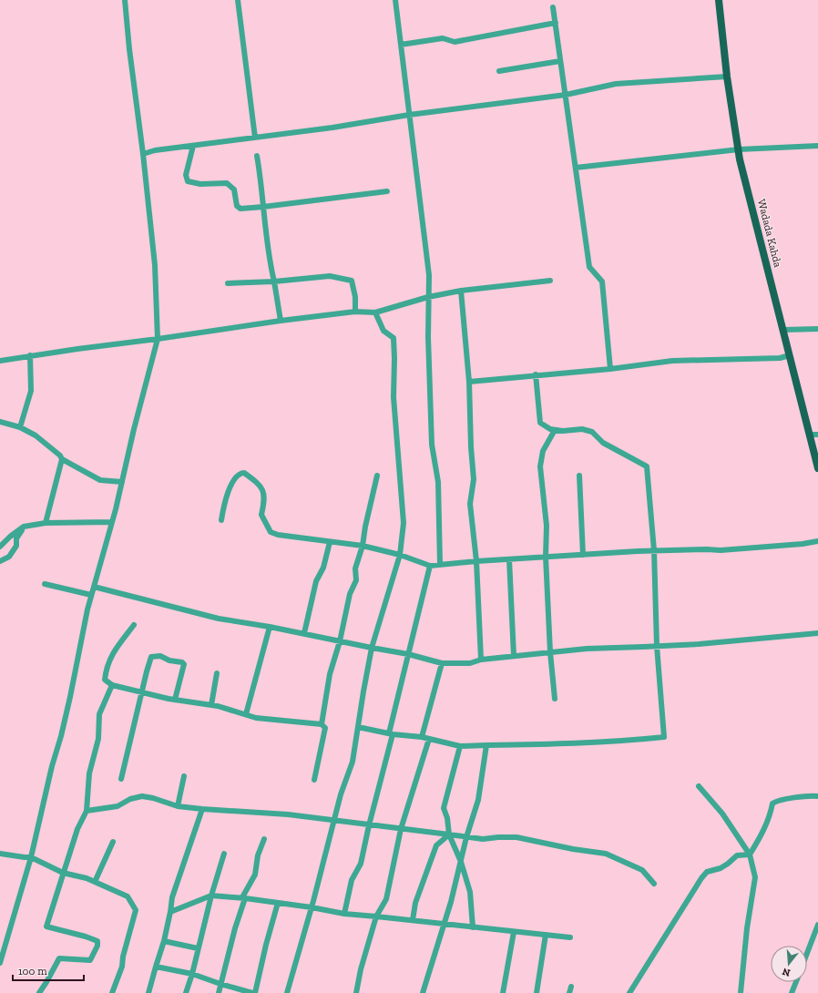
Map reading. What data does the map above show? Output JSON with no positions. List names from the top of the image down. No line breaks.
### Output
{"streets":{"main road":["Wadada Kahda"]},"scale_bar":"100 m","north":"bottom"}
